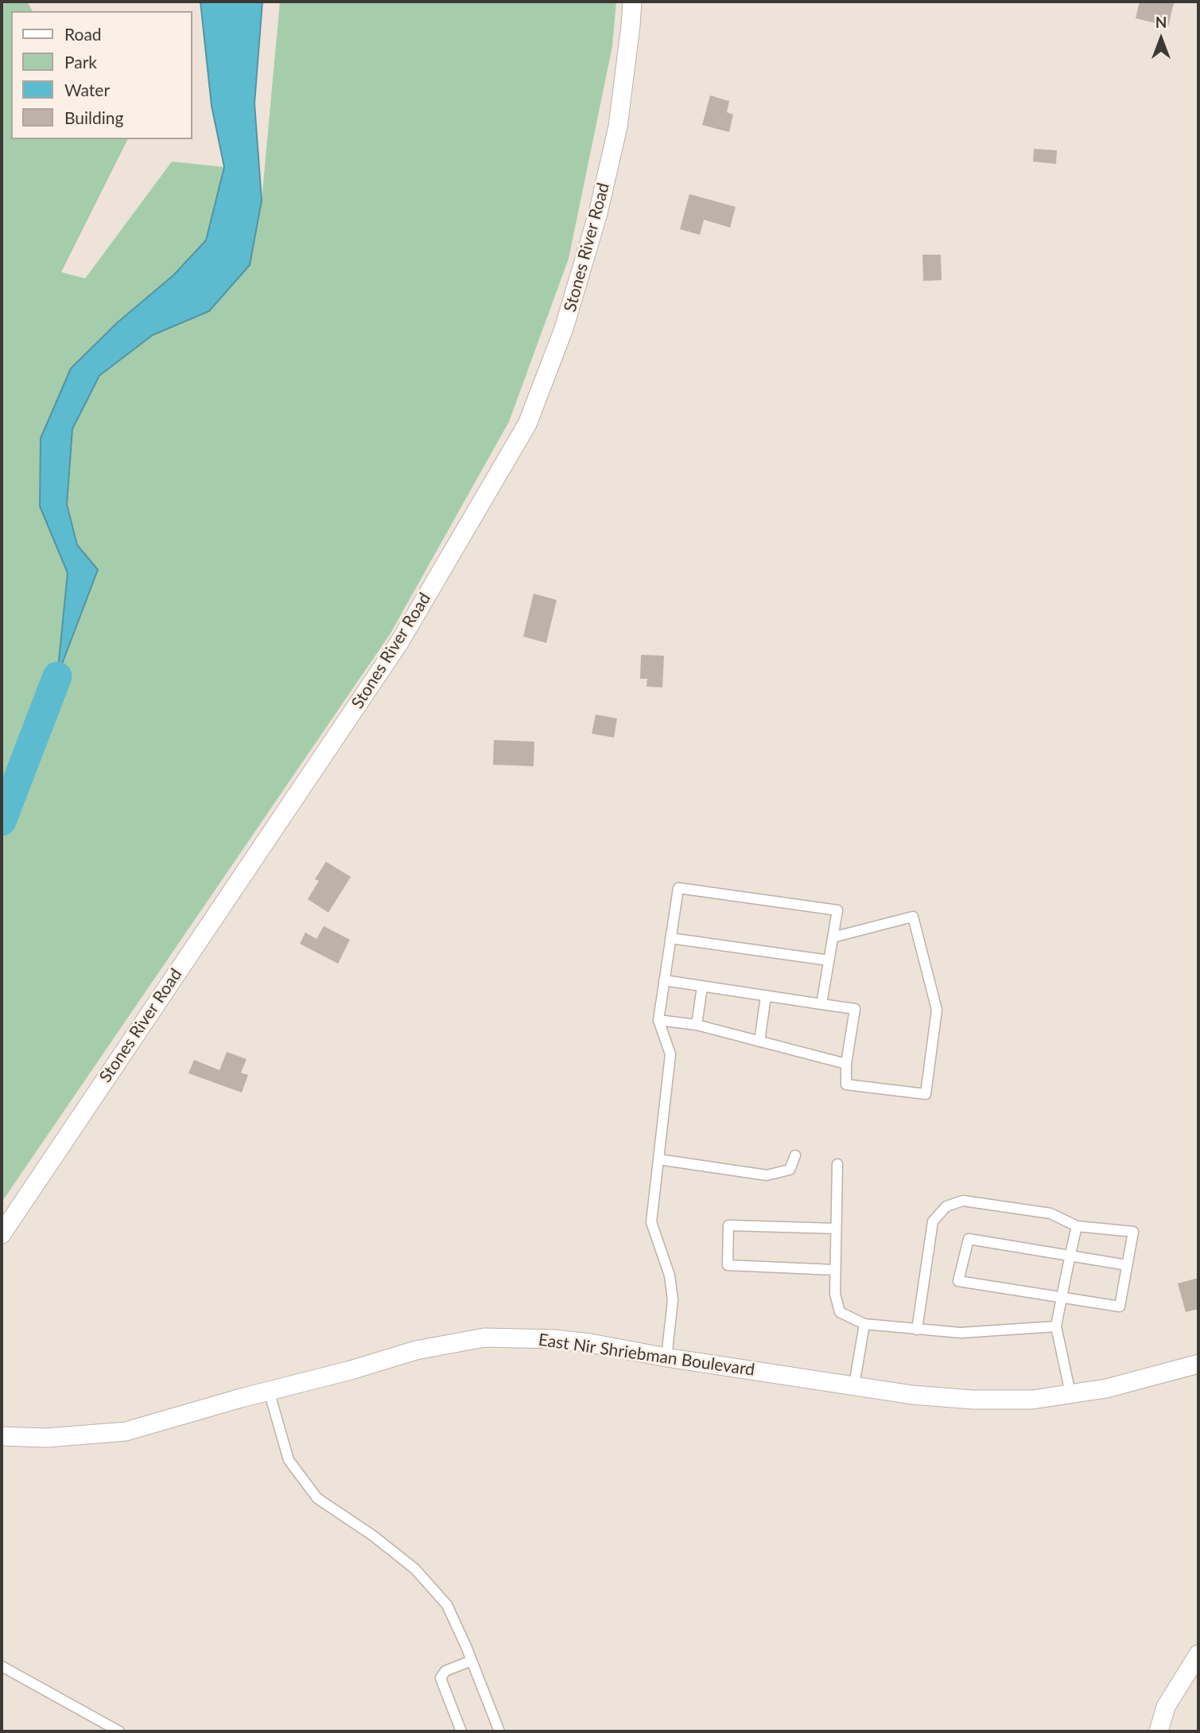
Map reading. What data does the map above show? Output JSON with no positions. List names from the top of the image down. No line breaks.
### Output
{"streets":{"street":["Stones River Road","East Nir Shriebman Boulevard"]},"legend":["Road","Park","Water","Building"],"north":"top"}
